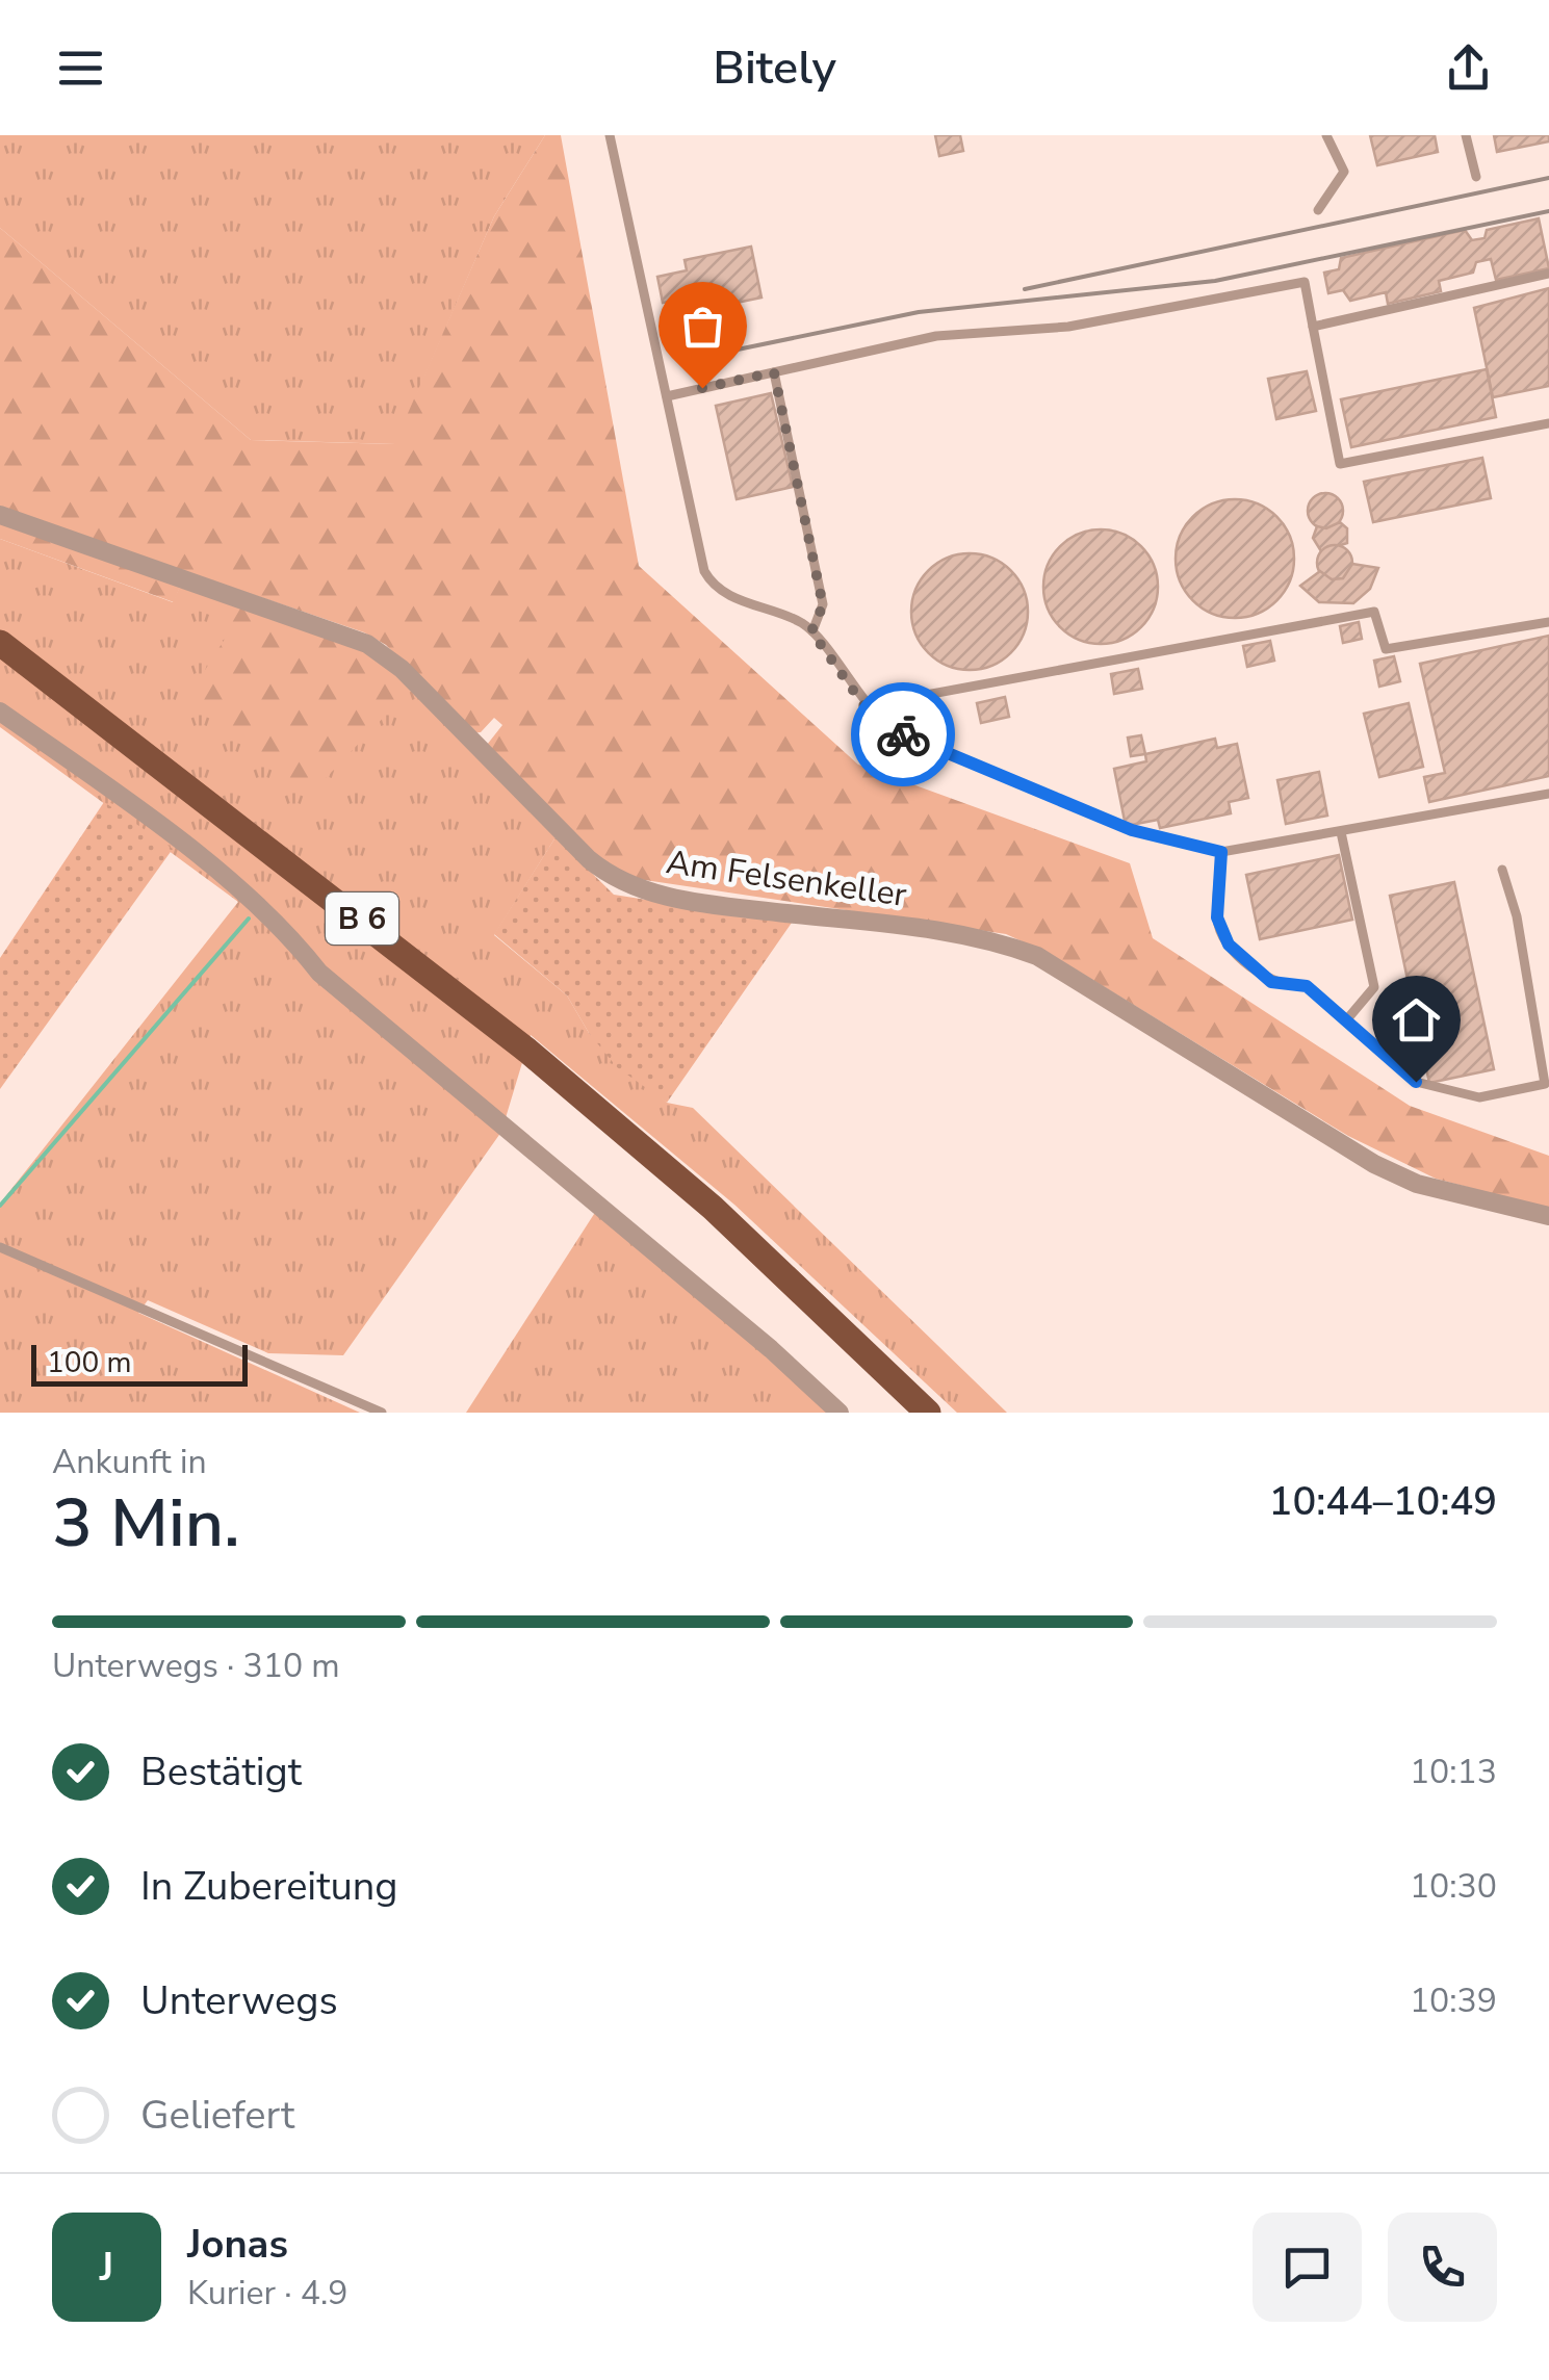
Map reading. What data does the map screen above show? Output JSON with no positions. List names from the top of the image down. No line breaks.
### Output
{"streets":{"main road":["B 6"],"street":["Am Felsenkeller"]},"scale_bar":"100 m","page":{"header":"Bitely","scale":"100 m","heading":["3 Min.","Ankunft in","10:44–10:49"],"panel":["Jonas","Kurier · 4.9"],"bar":"Unterwegs · 310 m","list":[["Bestätigt","10:13"],["In Zubereitung","10:30"],["Unterwegs","10:39"],"Geliefert"],"round":"J"}}
